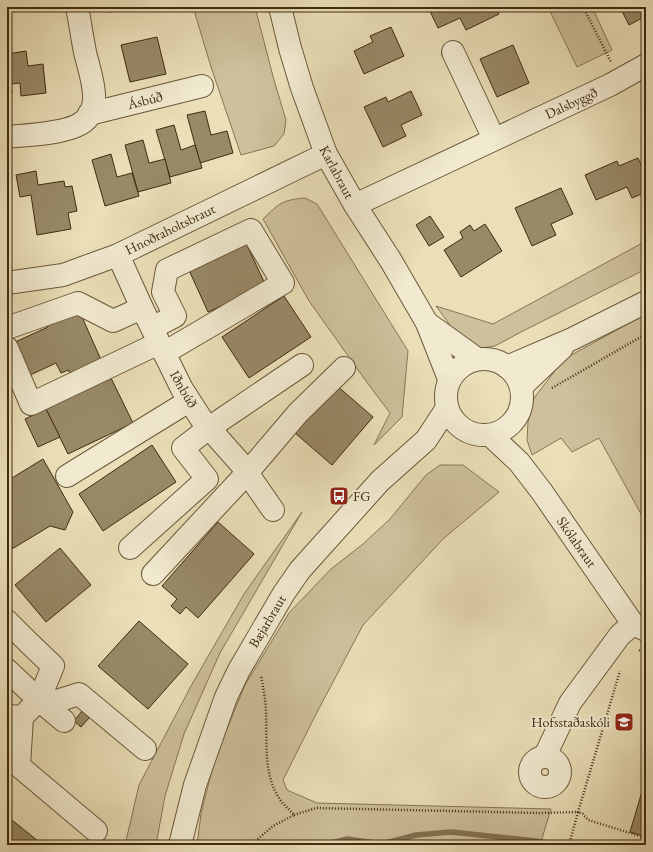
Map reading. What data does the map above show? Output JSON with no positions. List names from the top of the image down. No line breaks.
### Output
{"streets":{"street":["Ásbúð","Dalsbyggð","Karlabraut","Hnoðraholtsbraut","Iðnbúð","Skólabraut","Bæjarbraut"]},"crossings":[["Dalsbyggð","Karlabraut"],["Karlabraut","Hnoðraholtsbraut"],["Karlabraut","Skólabraut"],["Karlabraut","Bæjarbraut"],["Hnoðraholtsbraut","Iðnbúð"],["Skólabraut","Bæjarbraut"]],"places":{"bus stop":["FG"],"school or university":["Hofsstaðaskóli"]}}
